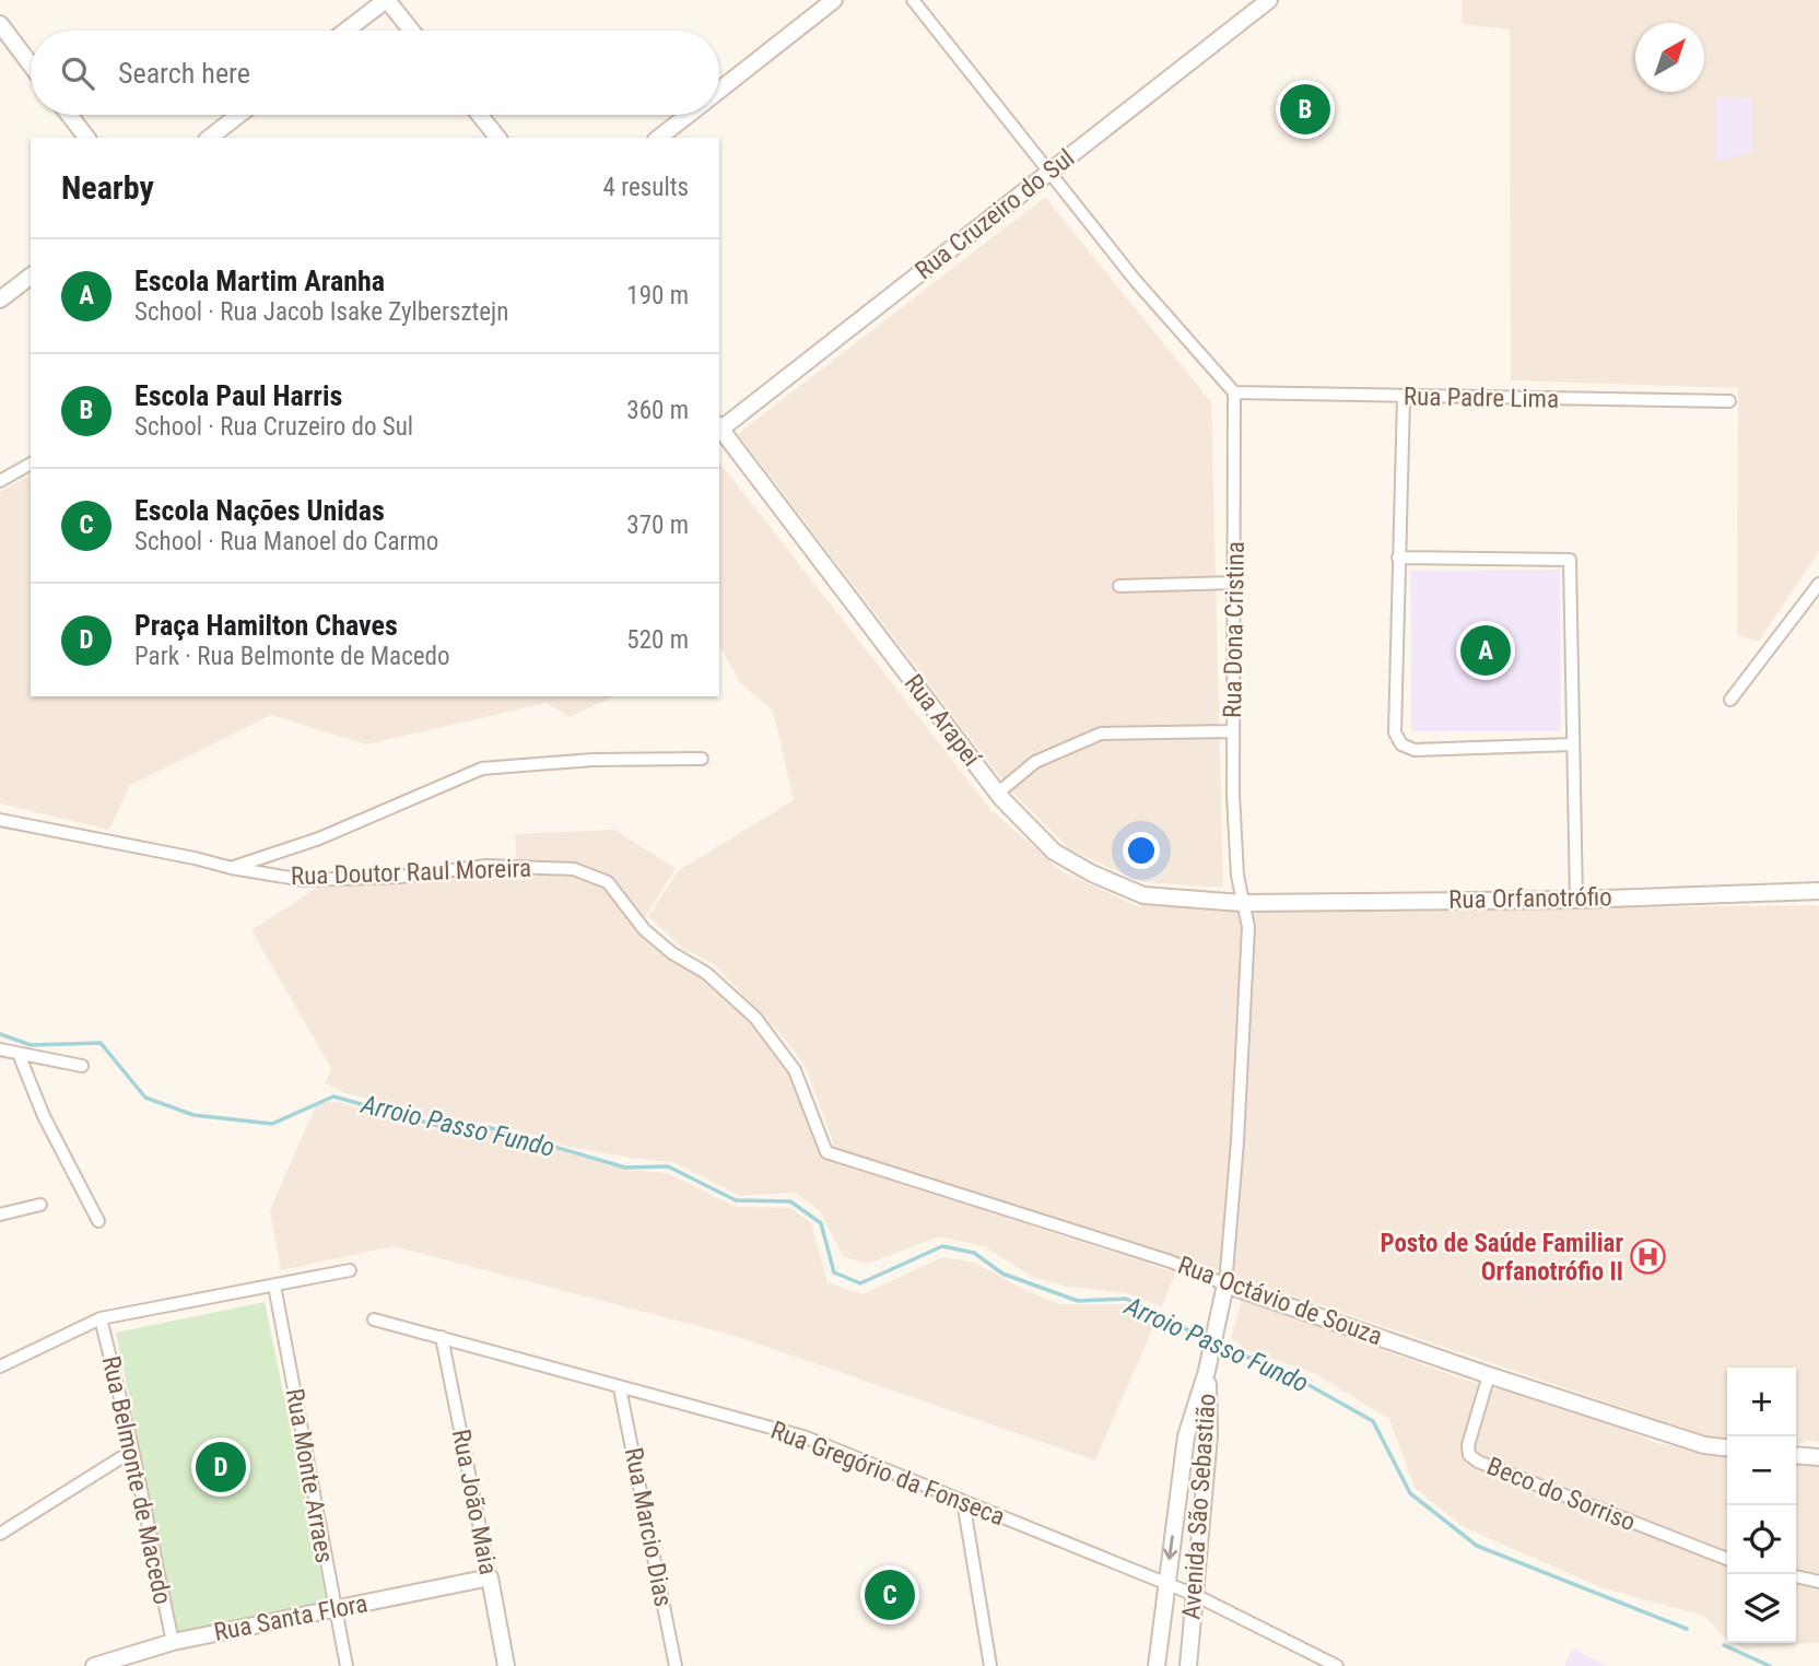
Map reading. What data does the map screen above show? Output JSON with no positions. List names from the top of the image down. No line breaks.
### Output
{"streets":{"street":["Rua Cruzeiro do Sul","Rua Padre Lima","Rua Dona Cristina","Rua Arapeí","Rua Doutor Raul Moreira","Rua Orfanotrófio","Rua Octávio de Souza","Rua Gregório da Fonseca","Rua Monte Arraes","Rua Belmonte de Macedo","Beco do Sorriso","Rua João Maia","Avenida São Sebastião","Rua Marcio Dias","Rua Santa Flora"]},"crossings":[["Rua Cruzeiro do Sul","Rua Arapeí"],["Rua Padre Lima","Rua Dona Cristina"],["Rua Dona Cristina","Rua Arapeí"],["Rua Dona Cristina","Rua Orfanotrófio"],["Rua Dona Cristina","Rua Octávio de Souza"],["Rua Dona Cristina","Avenida São Sebastião"],["Rua Arapeí","Rua Orfanotrófio"],["Rua Doutor Raul Moreira","Rua Octávio de Souza"],["Rua Octávio de Souza","Beco do Sorriso"],["Rua Gregório da Fonseca","Rua João Maia"],["Rua Gregório da Fonseca","Avenida São Sebastião"],["Rua Gregório da Fonseca","Rua Marcio Dias"],["Rua Monte Arraes","Rua Santa Flora"],["Rua Belmonte de Macedo","Rua Santa Flora"],["Rua João Maia","Rua Santa Flora"]],"water":["Arroio Passo Fundo"],"places":{"hospital":["Posto de Saúde Familiar Orfanotrófio II"]},"north":"top right","page":{"search":"Search here","pins":["B","A","D","C"],"heading":["Nearby","4 results"],"list":[{"mark":"A","name":"Escola Martim Aranha","note":"School · Rua Jacob Isake Zylbersztejn","value":"190 m"},{"mark":"B","name":"Escola Paul Harris","note":"School · Rua Cruzeiro do Sul","value":"360 m"},{"mark":"C","name":"Escola Nações Unidas","note":"School · Rua Manoel do Carmo","value":"370 m"},{"mark":"D","name":"Praça Hamilton Chaves","note":"Park · Rua Belmonte de Macedo","value":"520 m"}],"map_buttons":["+","−"]}}
